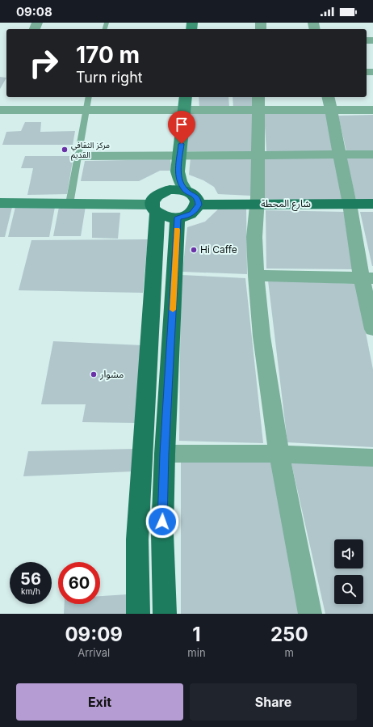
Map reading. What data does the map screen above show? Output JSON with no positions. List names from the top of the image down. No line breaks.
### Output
{"streets":{"main road":["شارع المحطة"]},"places":["مركز الثقافي القديم","Hi Caffe","مشوار"],"page":{"status":"09:08","turn":["170 m","Turn right"],"speed":"56 km/h","limit":"60","eta":["09:09","Arrival","1","min","250","m"],"buttons":["Exit","Share"]}}
